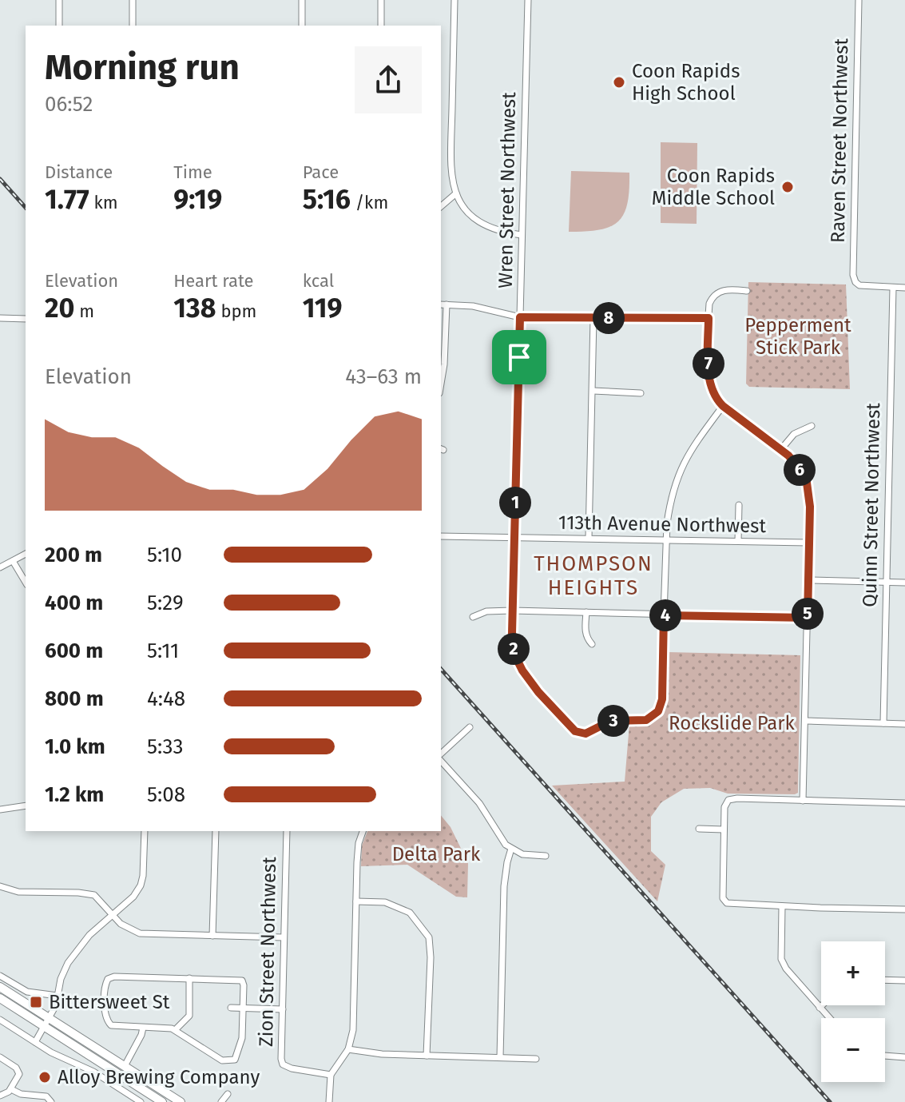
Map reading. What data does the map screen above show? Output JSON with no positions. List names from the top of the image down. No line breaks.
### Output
{"streets":{"street":["Raven Street Northwest","Wren Street Northwest","Quinn Street Northwest","113th Avenue Northwest","Zion Street Northwest"]},"crossings":[["Raven Street Northwest","Quinn Street Northwest"],["Wren Street Northwest","113th Avenue Northwest"]],"districts":["THOMPSON HEIGHTS"],"parks":["Pepperment Stick Park","Rockslide Park","Delta Park"],"places":{"other":["Coon Rapids High School","Coon Rapids Middle School","Alloy Brewing Company"],"transit":["Bittersweet St"]},"page":{"heading":["Morning run","06:52"],"stats":[["Distance","1.77 km"],["Time","9:19"],["Pace","5:16 /km"],["Elevation","20 m"],["Heart rate","138 bpm"],["kcal","119"]],"pins":["8","7","6","1","5","4","2","3"],"chart":["Elevation","43–63 m"],"list":[{"name":"200 m","note":"5:10"},{"name":"400 m","note":"5:29"},{"name":"600 m","note":"5:11"},{"name":"800 m","note":"4:48"},{"name":"1.0 km","note":"5:33"},{"name":"1.2 km","note":"5:08"}],"map_buttons":["+","−"]}}
